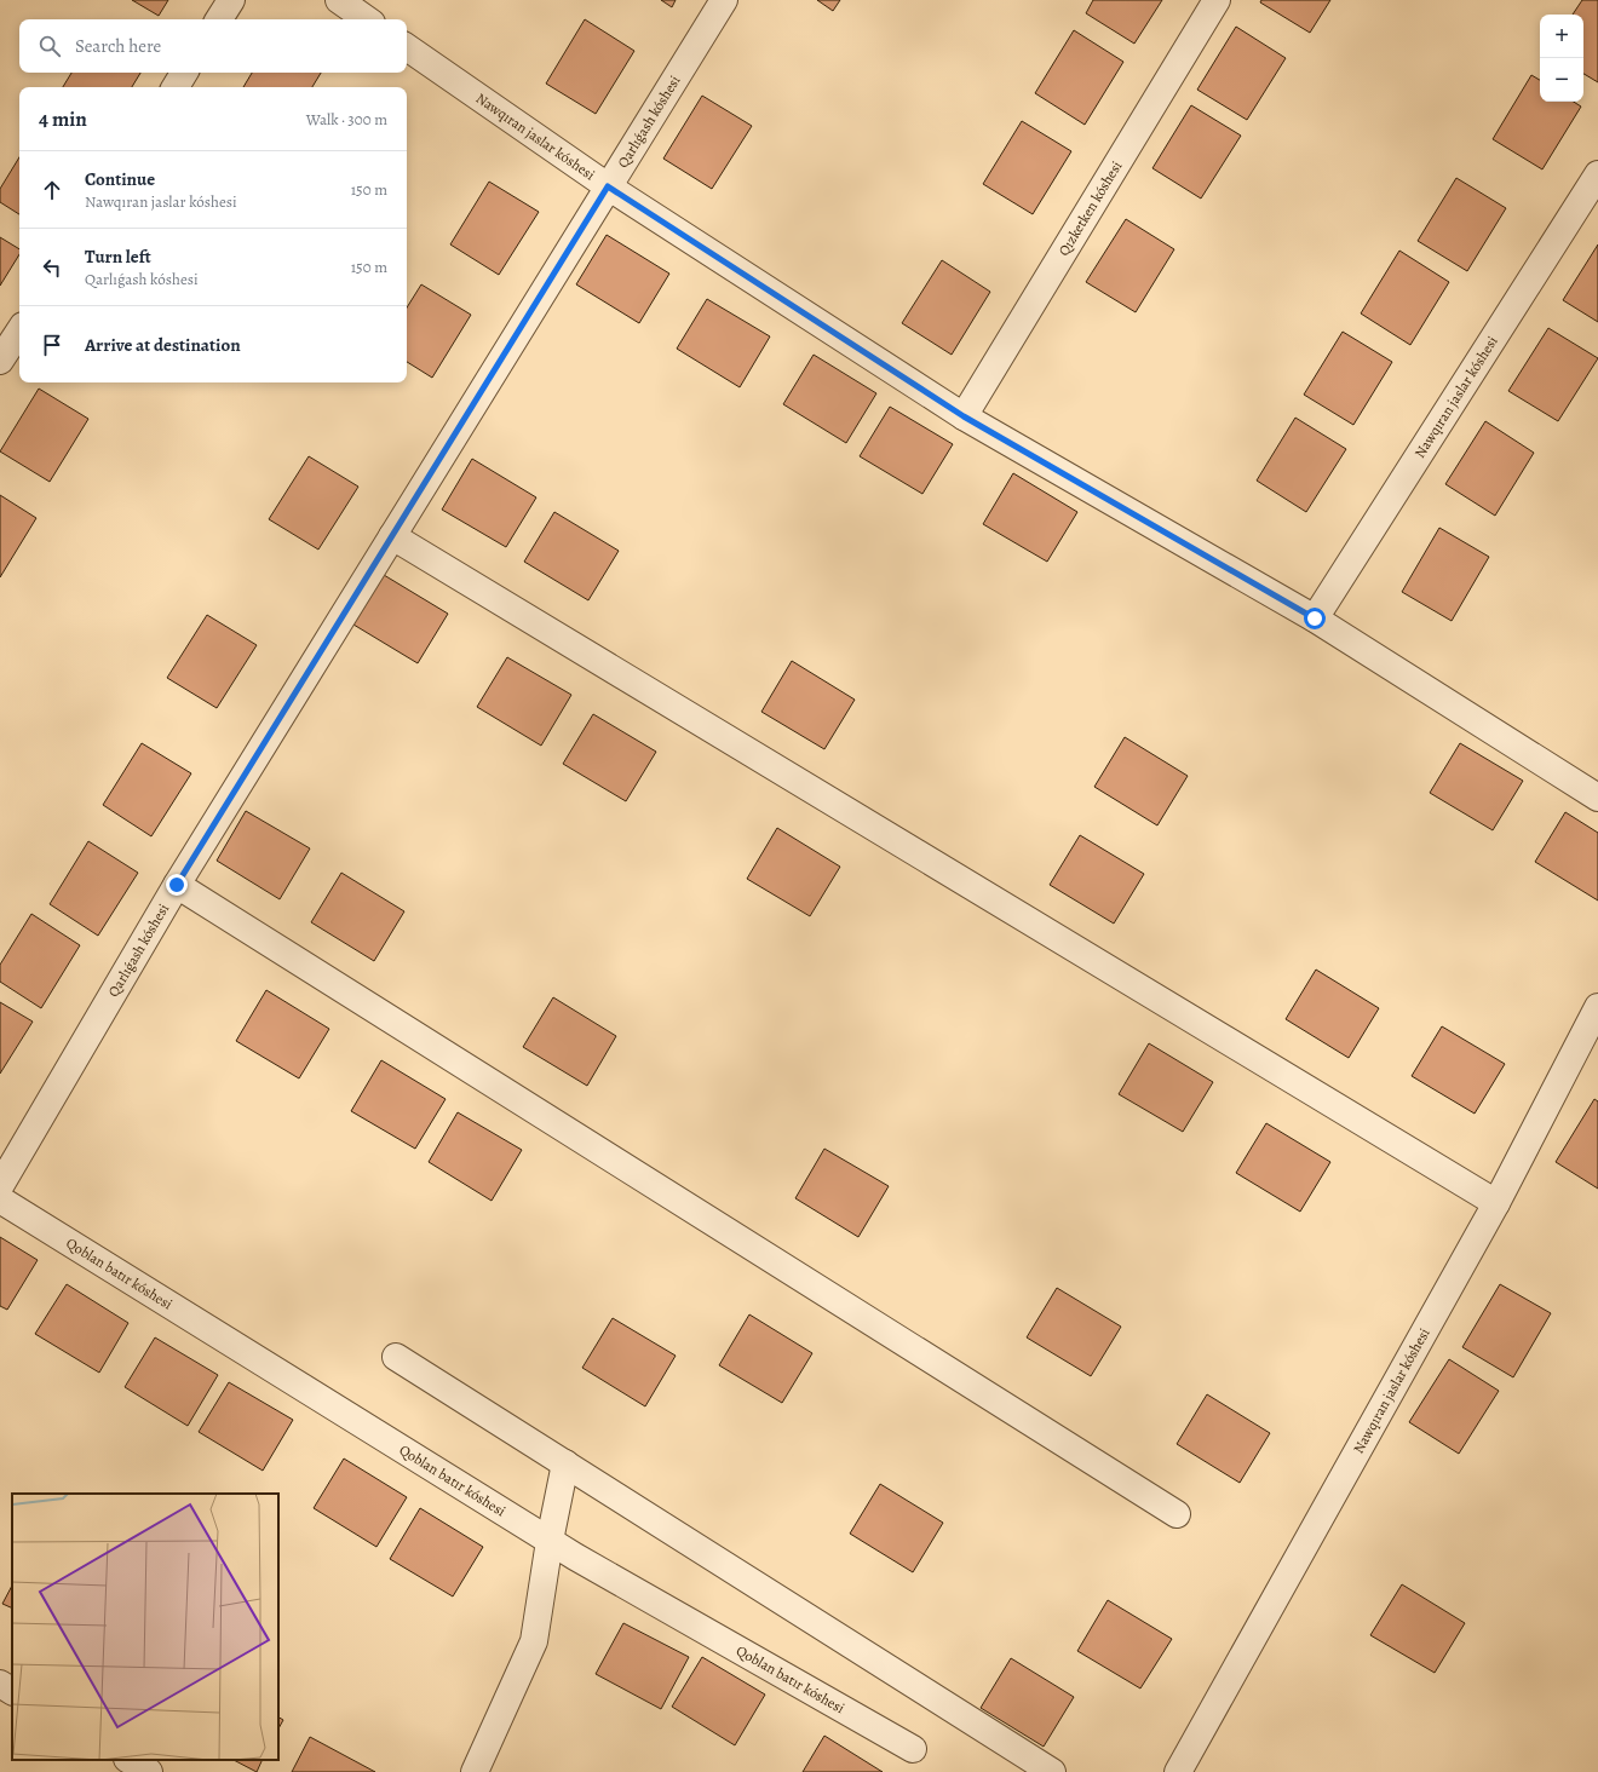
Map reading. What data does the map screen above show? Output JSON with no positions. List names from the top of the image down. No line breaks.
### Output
{"streets":{"street":["Qarlıǵash kóshesi","Nawqıran jaslar kóshesi","Qızketken kóshesi","Qoblan batır kóshesi"]},"crossings":[["Qarlıǵash kóshesi","Nawqıran jaslar kóshesi"],["Nawqıran jaslar kóshesi","Qızketken kóshesi"]],"page":{"map_buttons":["+","−"],"search":"Search here","heading":["4 min","Walk · 300 m"],"list":[["Continue","Nawqıran jaslar kóshesi","150 m"],["Turn left","Qarlıǵash kóshesi","150 m"],"Arrive at destination"]}}
